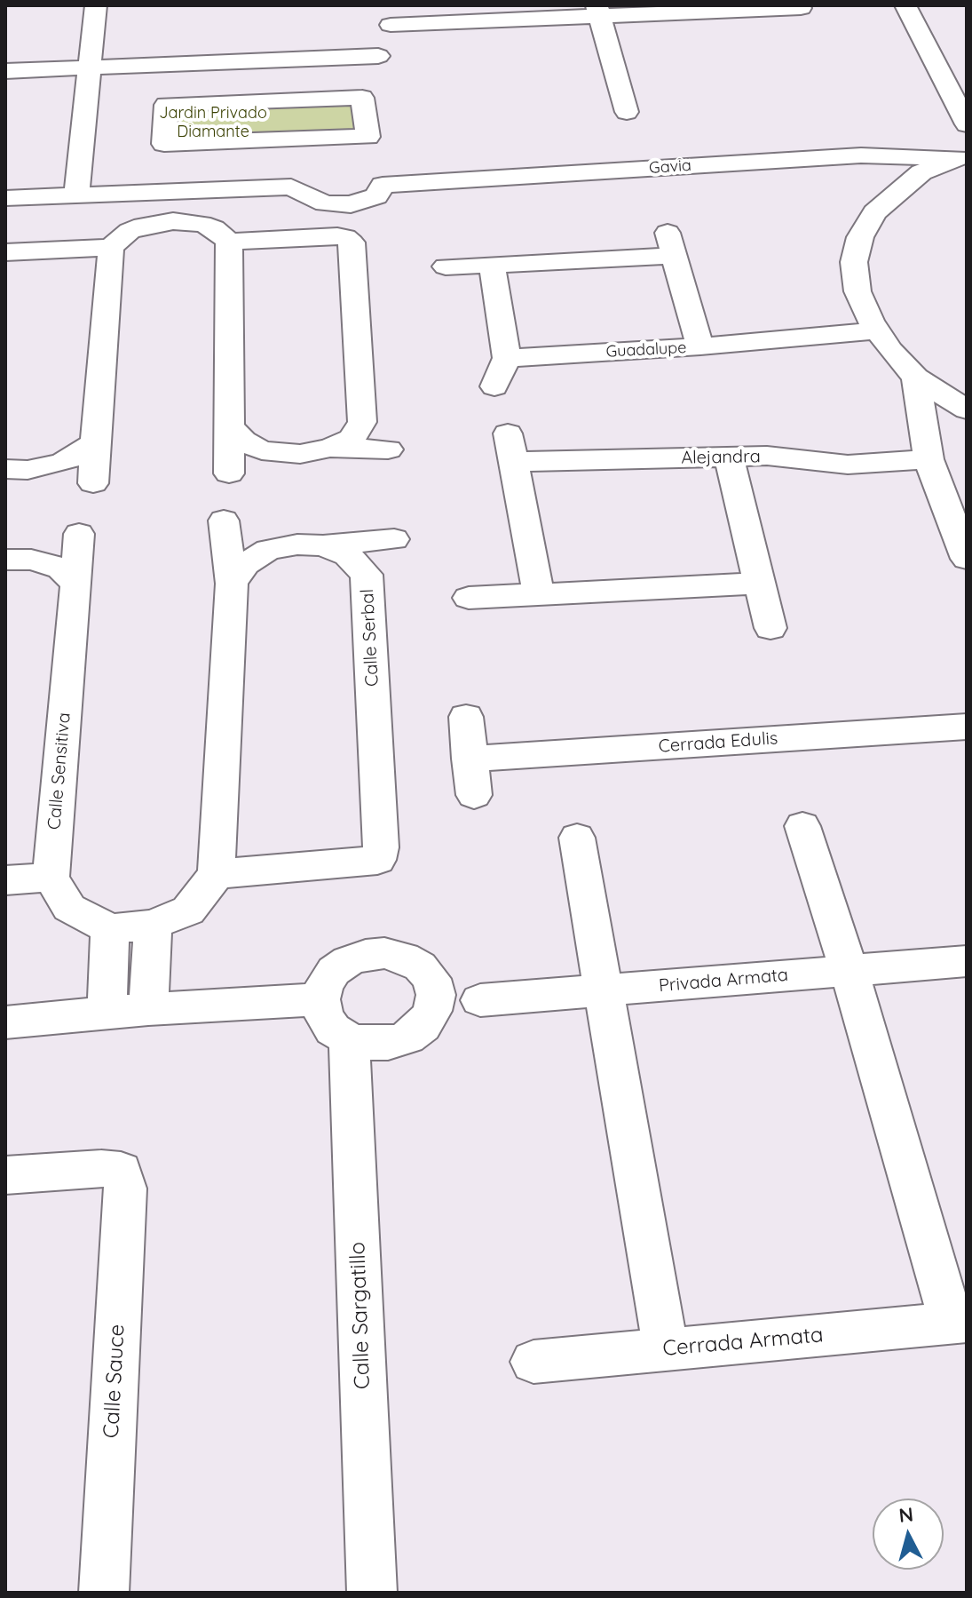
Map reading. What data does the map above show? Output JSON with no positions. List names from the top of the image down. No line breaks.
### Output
{"streets":{"street":["Gavia","Guadalupe","Alejandra","Calle Serbal","Cerrada Edulis","Calle Sensitiva","Privada Armata","Calle Sargatillo","Cerrada Armata","Calle Sauce"]},"crossings":[["Privada Armata","Cerrada Armata"]],"parks":["Jardin Privado Diamante"],"north":"top"}
